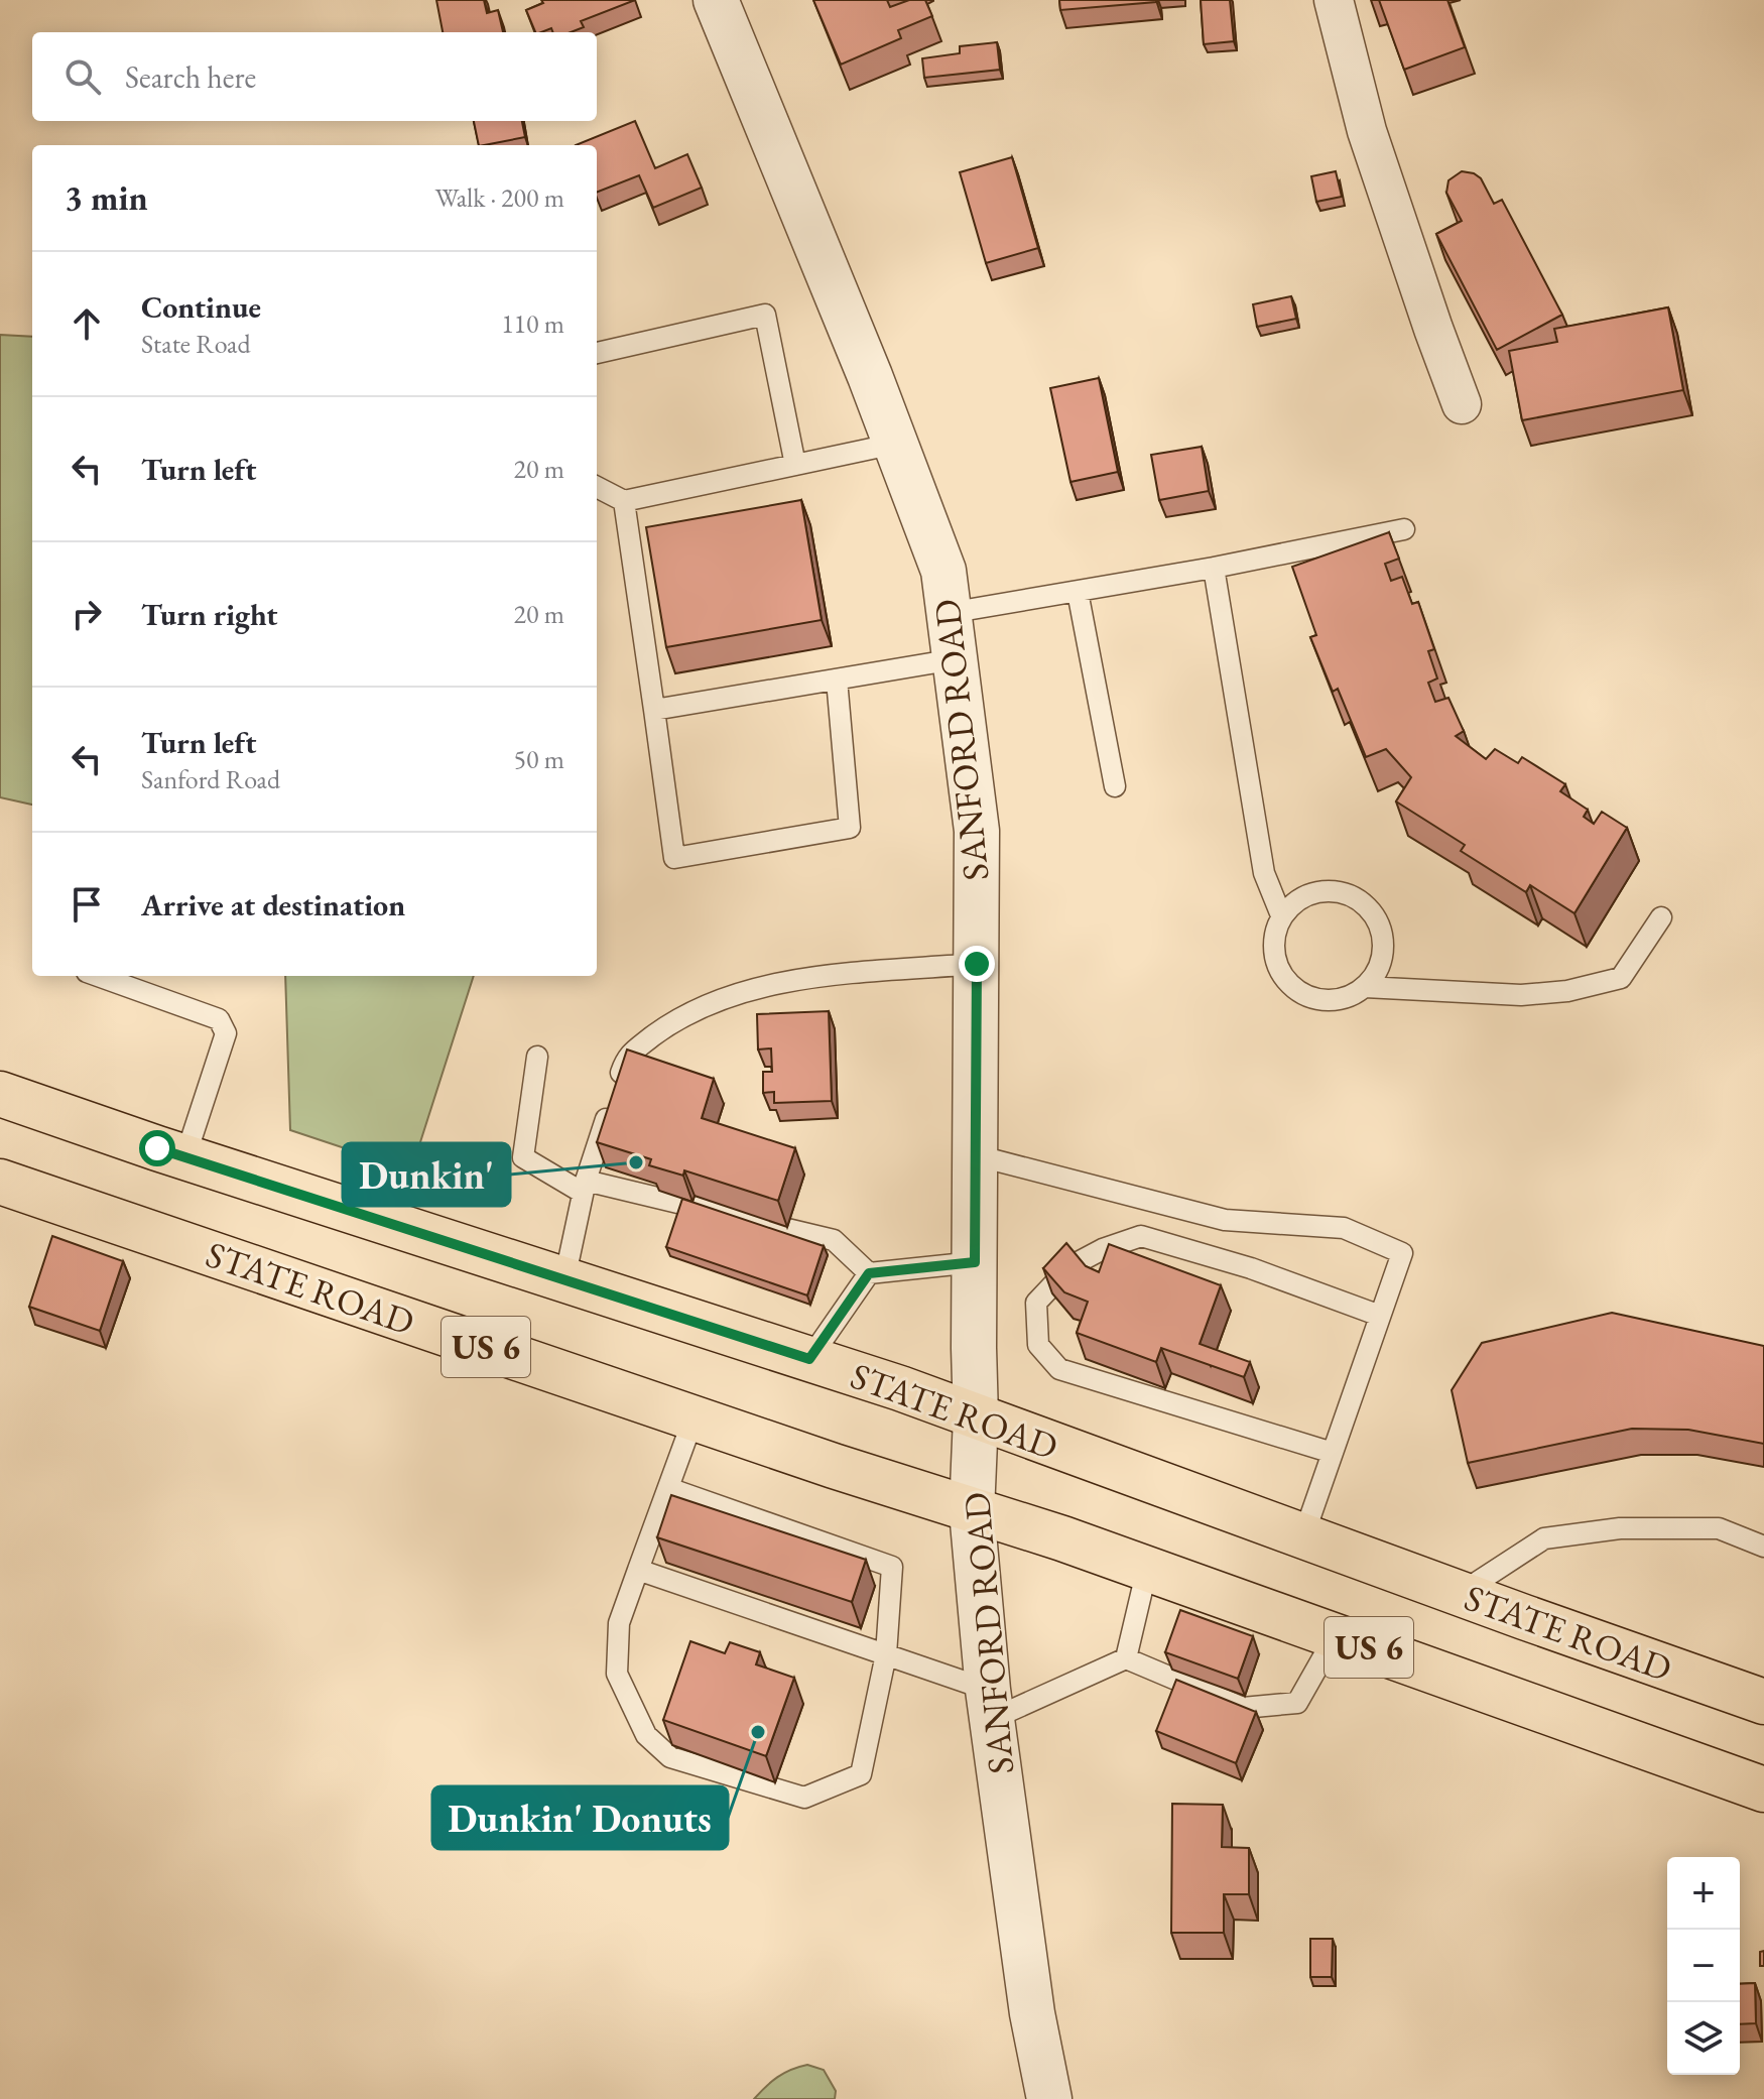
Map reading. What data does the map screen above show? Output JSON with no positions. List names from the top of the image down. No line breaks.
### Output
{"streets":{"main road":["STATE ROAD","US 6"],"street":["SANFORD ROAD"]},"crossings":[["SANFORD ROAD","STATE ROAD"]],"places":["Dunkin'","Dunkin' Donuts"],"page":{"search":"Search here","heading":["3 min","Walk · 200 m"],"list":[["Continue","State Road","110 m"],["Turn left","20 m"],["Turn right","20 m"],["Turn left","Sanford Road","50 m"],"Arrive at destination"],"map_buttons":["+","−"]}}
